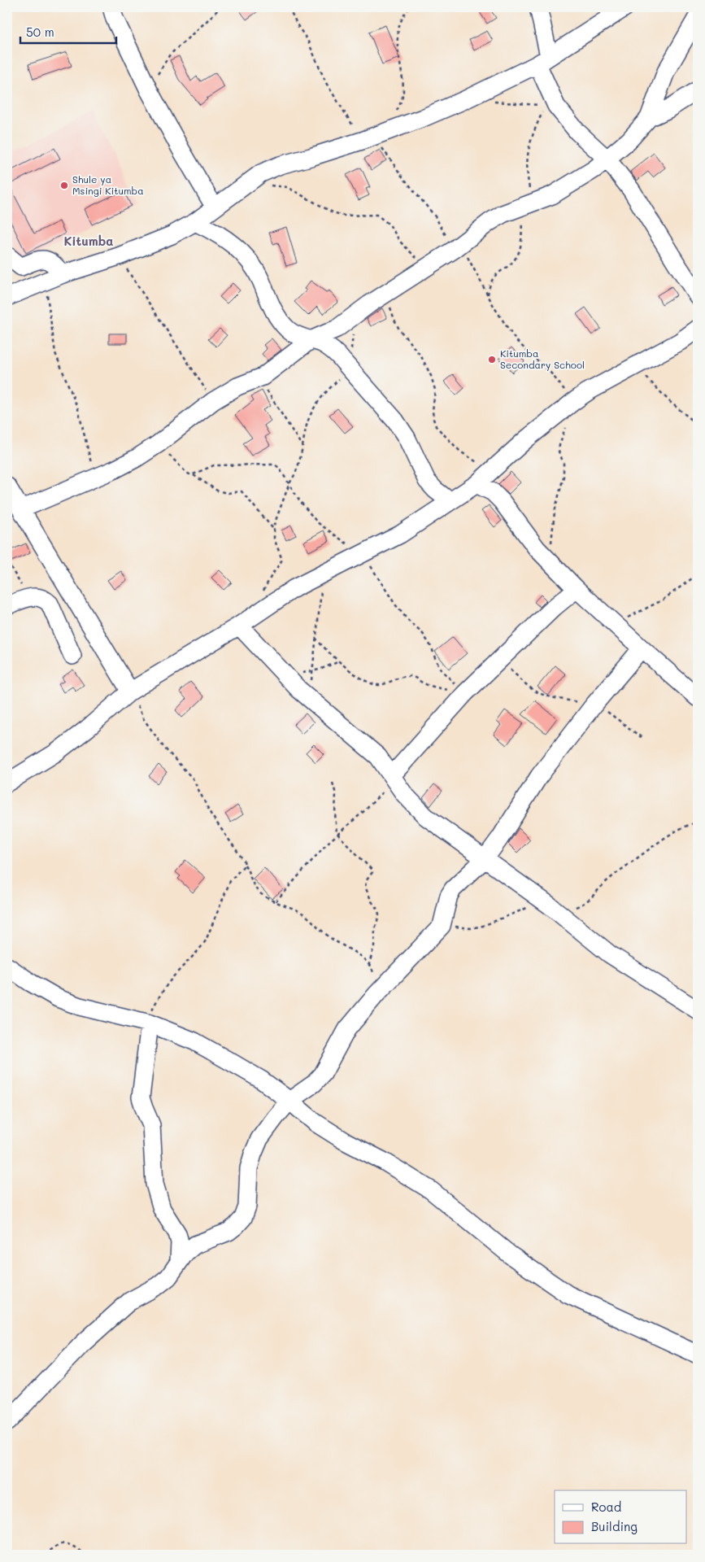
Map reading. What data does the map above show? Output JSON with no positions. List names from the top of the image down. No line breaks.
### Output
{"districts":["Kitumba"],"places":["Shule ya Msingi Kitumba","Kitumba Secondary School"],"legend":["Road","Building"],"scale_bar":"50 m"}
